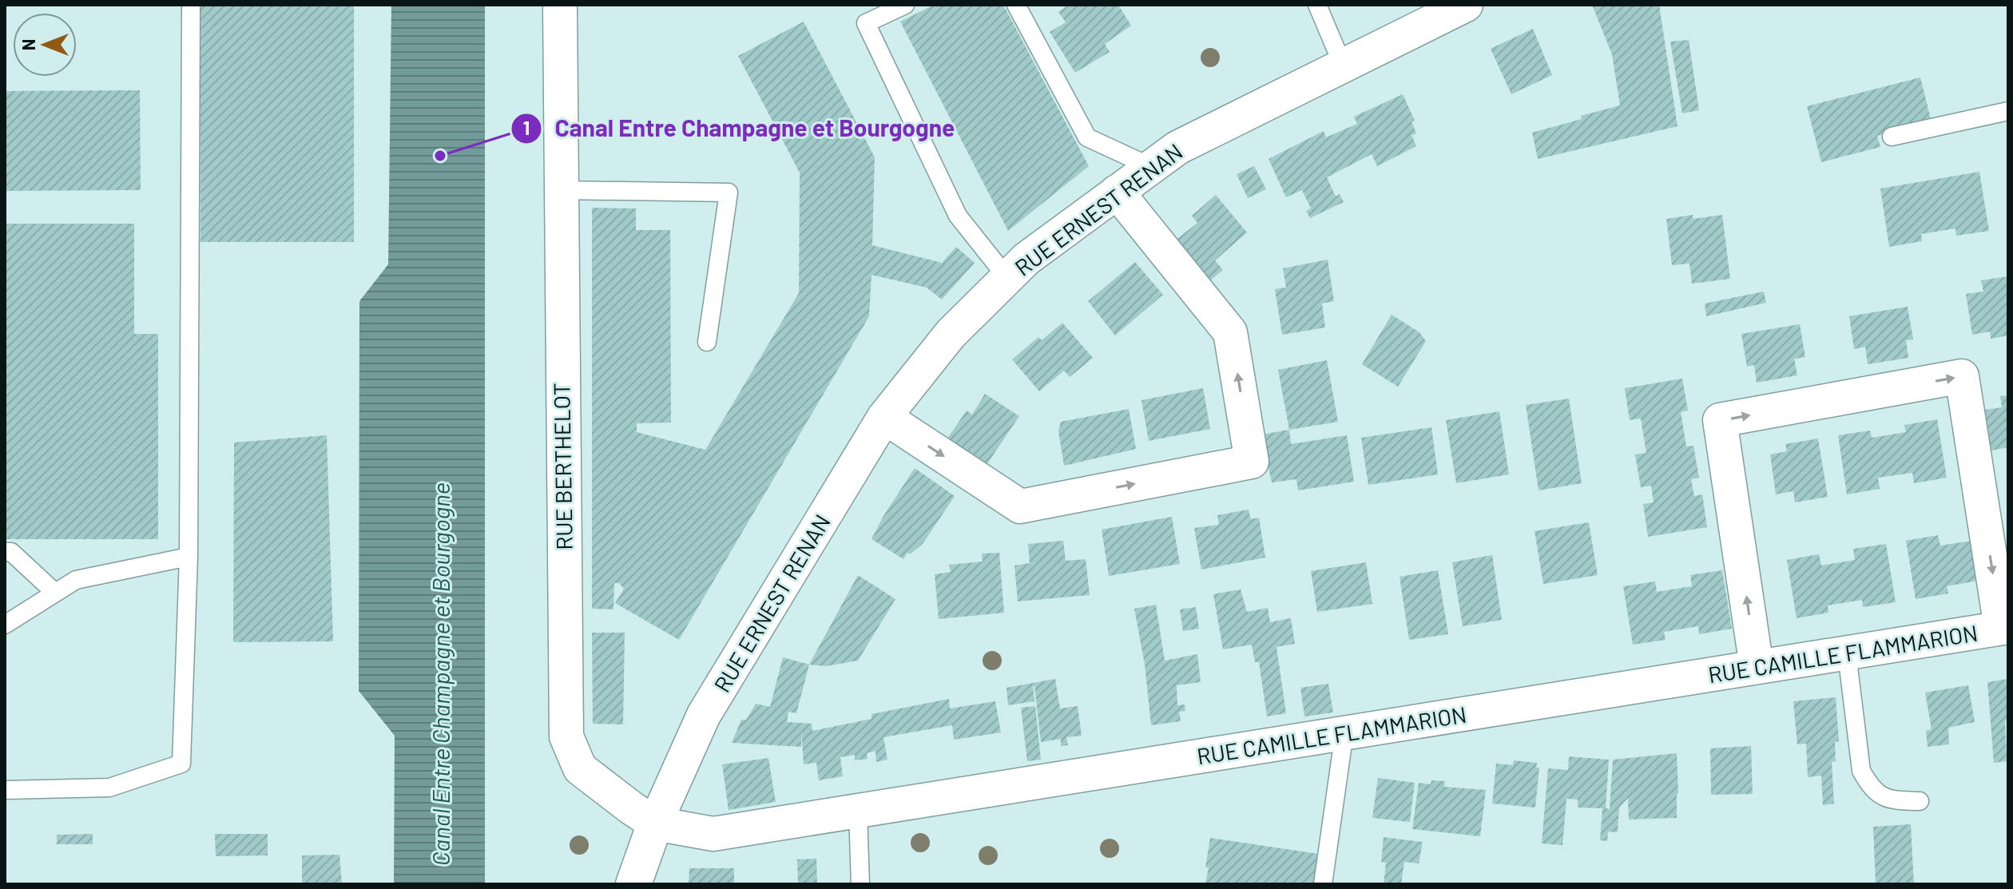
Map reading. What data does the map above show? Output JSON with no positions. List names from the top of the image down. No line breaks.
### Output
{"streets":{"street":["RUE ERNEST RENAN","RUE BERTHELOT","RUE CAMILLE FLAMMARION"]},"crossings":[["RUE ERNEST RENAN","RUE BERTHELOT"],["RUE ERNEST RENAN","RUE CAMILLE FLAMMARION"],["RUE BERTHELOT","RUE CAMILLE FLAMMARION"]],"water":["Canal Entre Champagne et Bourgogne"],"places":["Canal Entre Champagne et Bourgogne"],"north":"left"}
